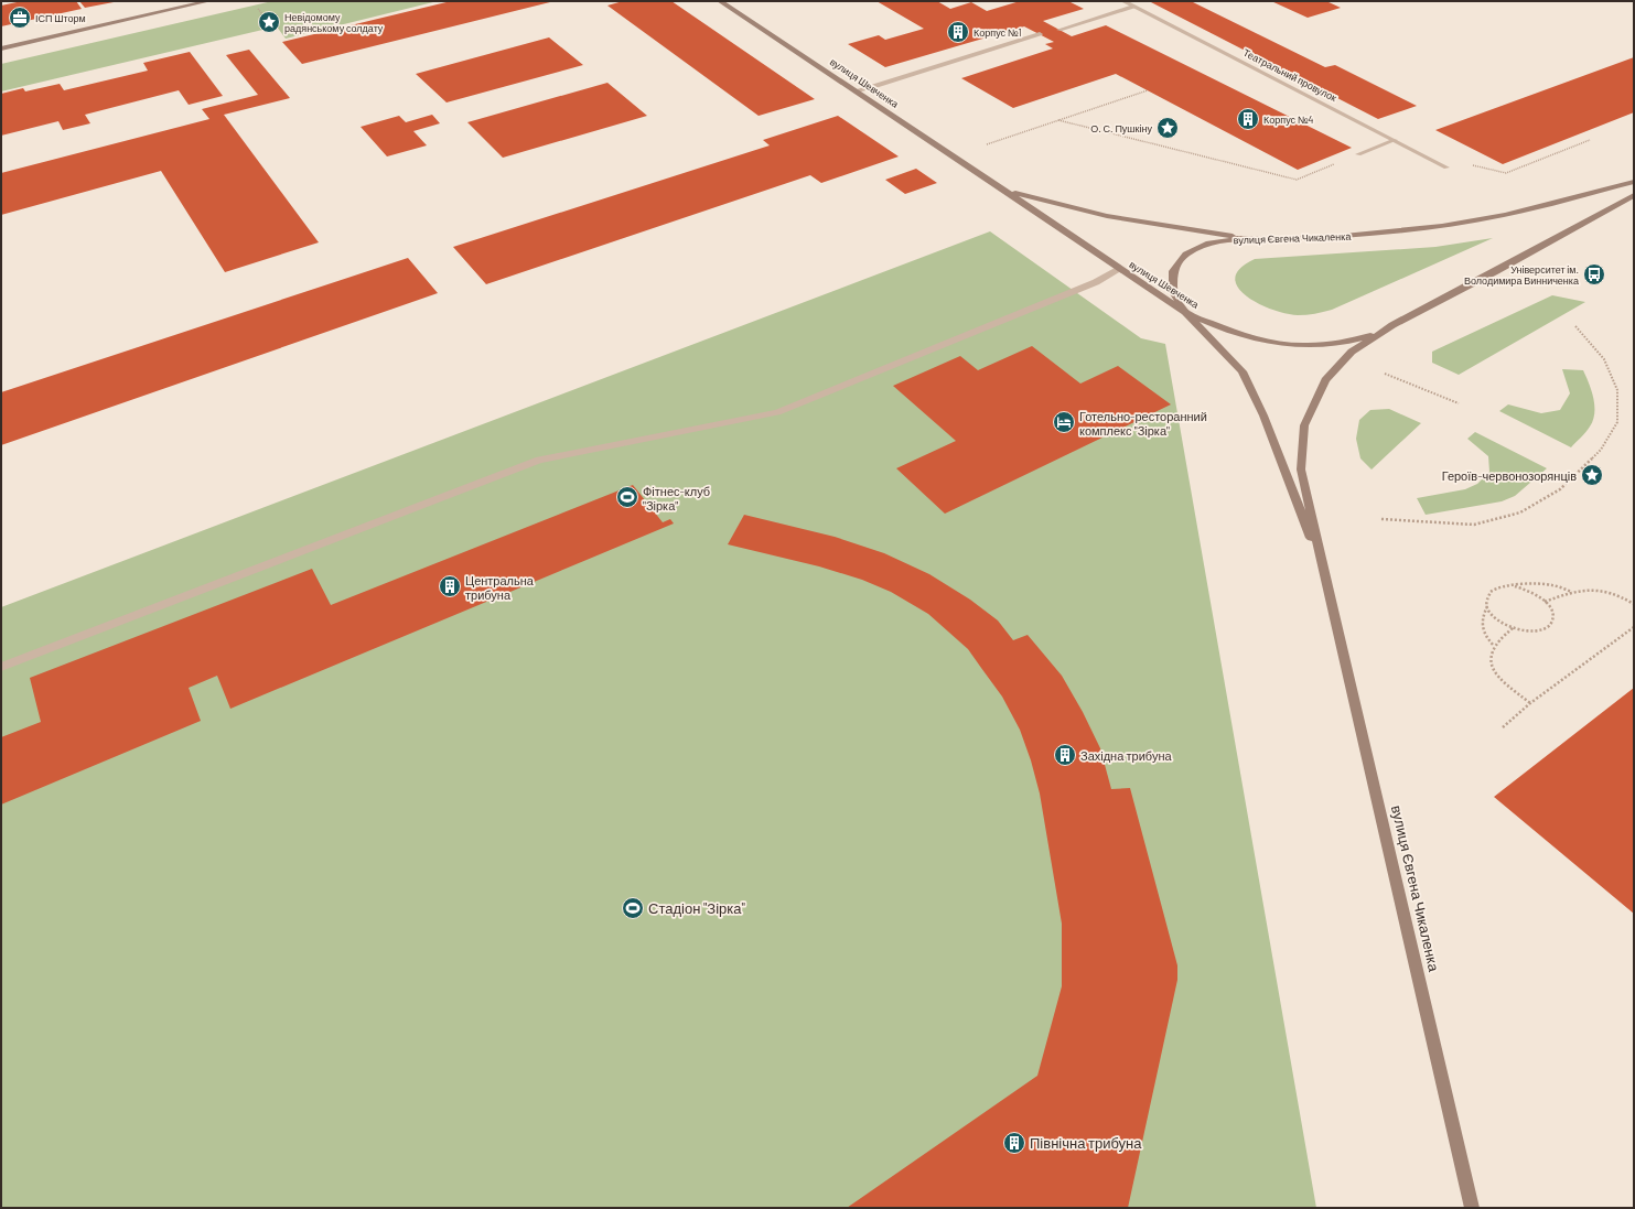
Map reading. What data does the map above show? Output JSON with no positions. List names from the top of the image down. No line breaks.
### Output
{"streets":{"main road":["вулиця Шевченка","вулиця Євгена Чикаленка"],"street":["Театральний провулок"]},"crossings":[["вулиця Шевченка","вулиця Євгена Чикаленка"]],"places":{"office":["ІСП Шторм"],"place":["Невідомому радянському солдату","О. С. Пушкіну","Героїв-червонозорянців"],"building":["Корпус №1","Корпус №4","Центральна трибуна","Західна трибуна","Північна трибуна"],"bus stop":["Університет ім. Володимира Винниченка"],"hotel":["Готельно-ресторанний комплекс \"Зірка\""],"sports":["Фітнес-клуб \"Зірка\"","Стадіон \"Зірка\""]}}
